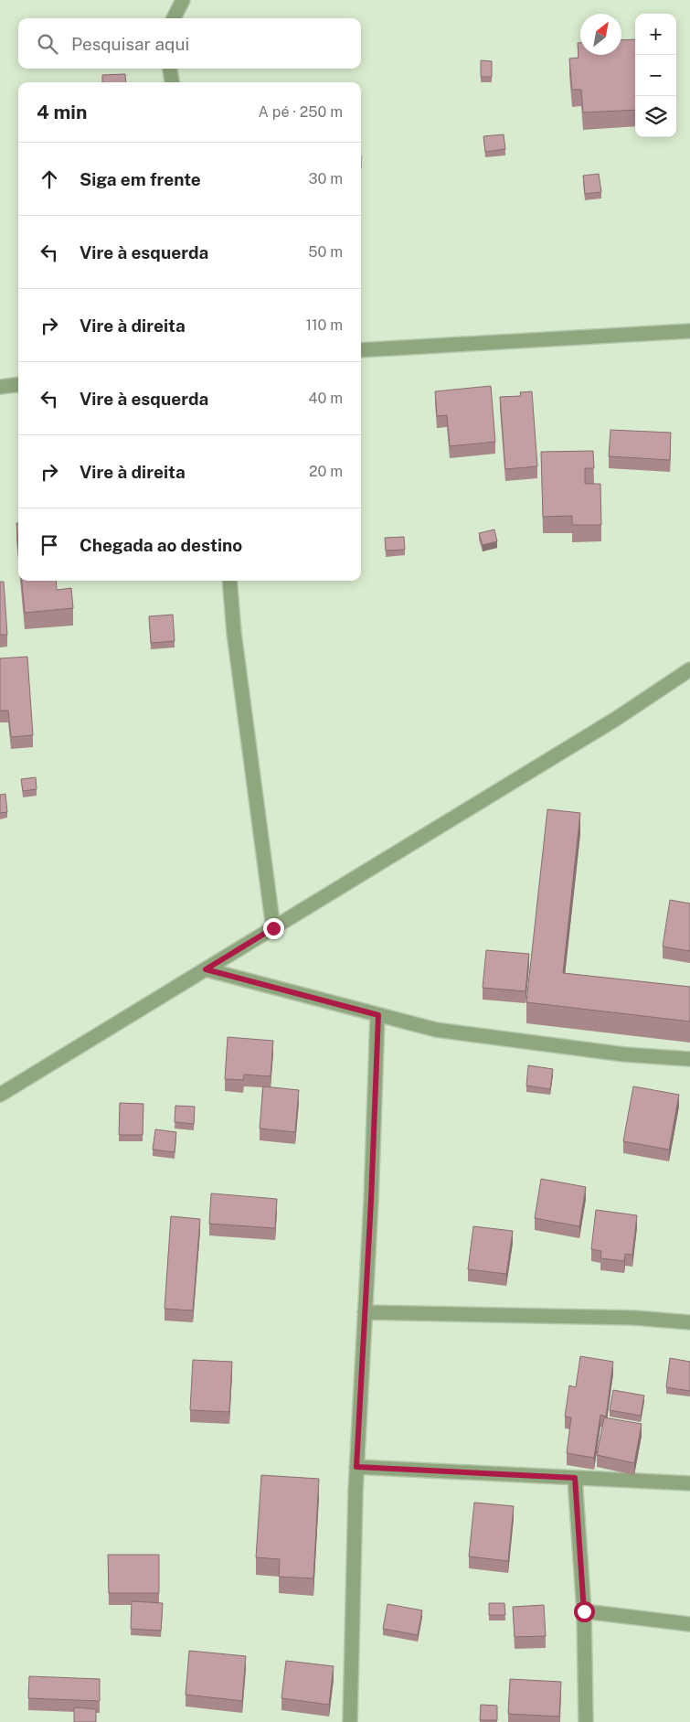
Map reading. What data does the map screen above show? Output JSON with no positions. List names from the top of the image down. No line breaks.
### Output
{"north":"top right","page":{"map_buttons":["+","−"],"search":"Pesquisar aqui","heading":["4 min","A pé · 250 m"],"list":[["Siga em frente","30 m"],["Vire à esquerda","50 m"],["Vire à direita","110 m"],["Vire à esquerda","40 m"],["Vire à direita","20 m"],"Chegada ao destino"]}}
